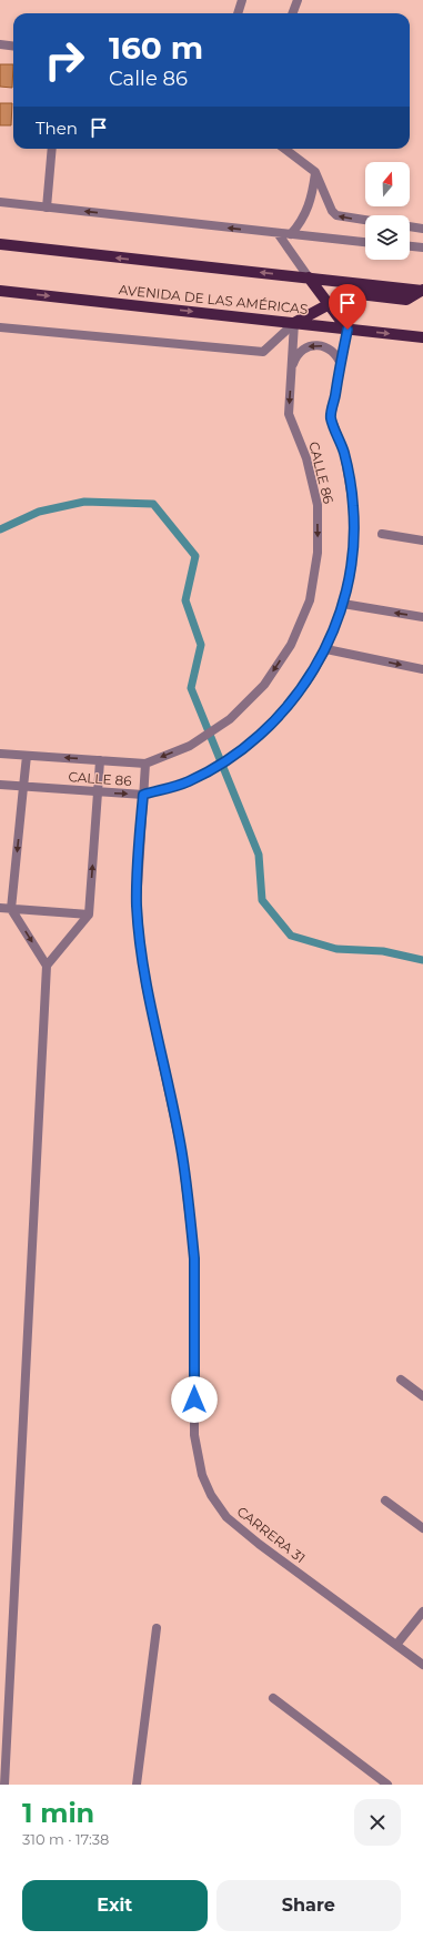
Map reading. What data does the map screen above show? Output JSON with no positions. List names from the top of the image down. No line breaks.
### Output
{"streets":{"main road":["AVENIDA DE LAS AMÉRICAS"],"street":["CALLE 86","CARRERA 31"]},"crossings":[["AVENIDA DE LAS AMÉRICAS","CALLE 86"],["CALLE 86","CARRERA 31"]],"north":"top","page":{"turn":["160 m","Calle 86"],"then":"Then","heading":["1 min","310 m · 17:38"],"buttons":["Exit","Share"]}}
